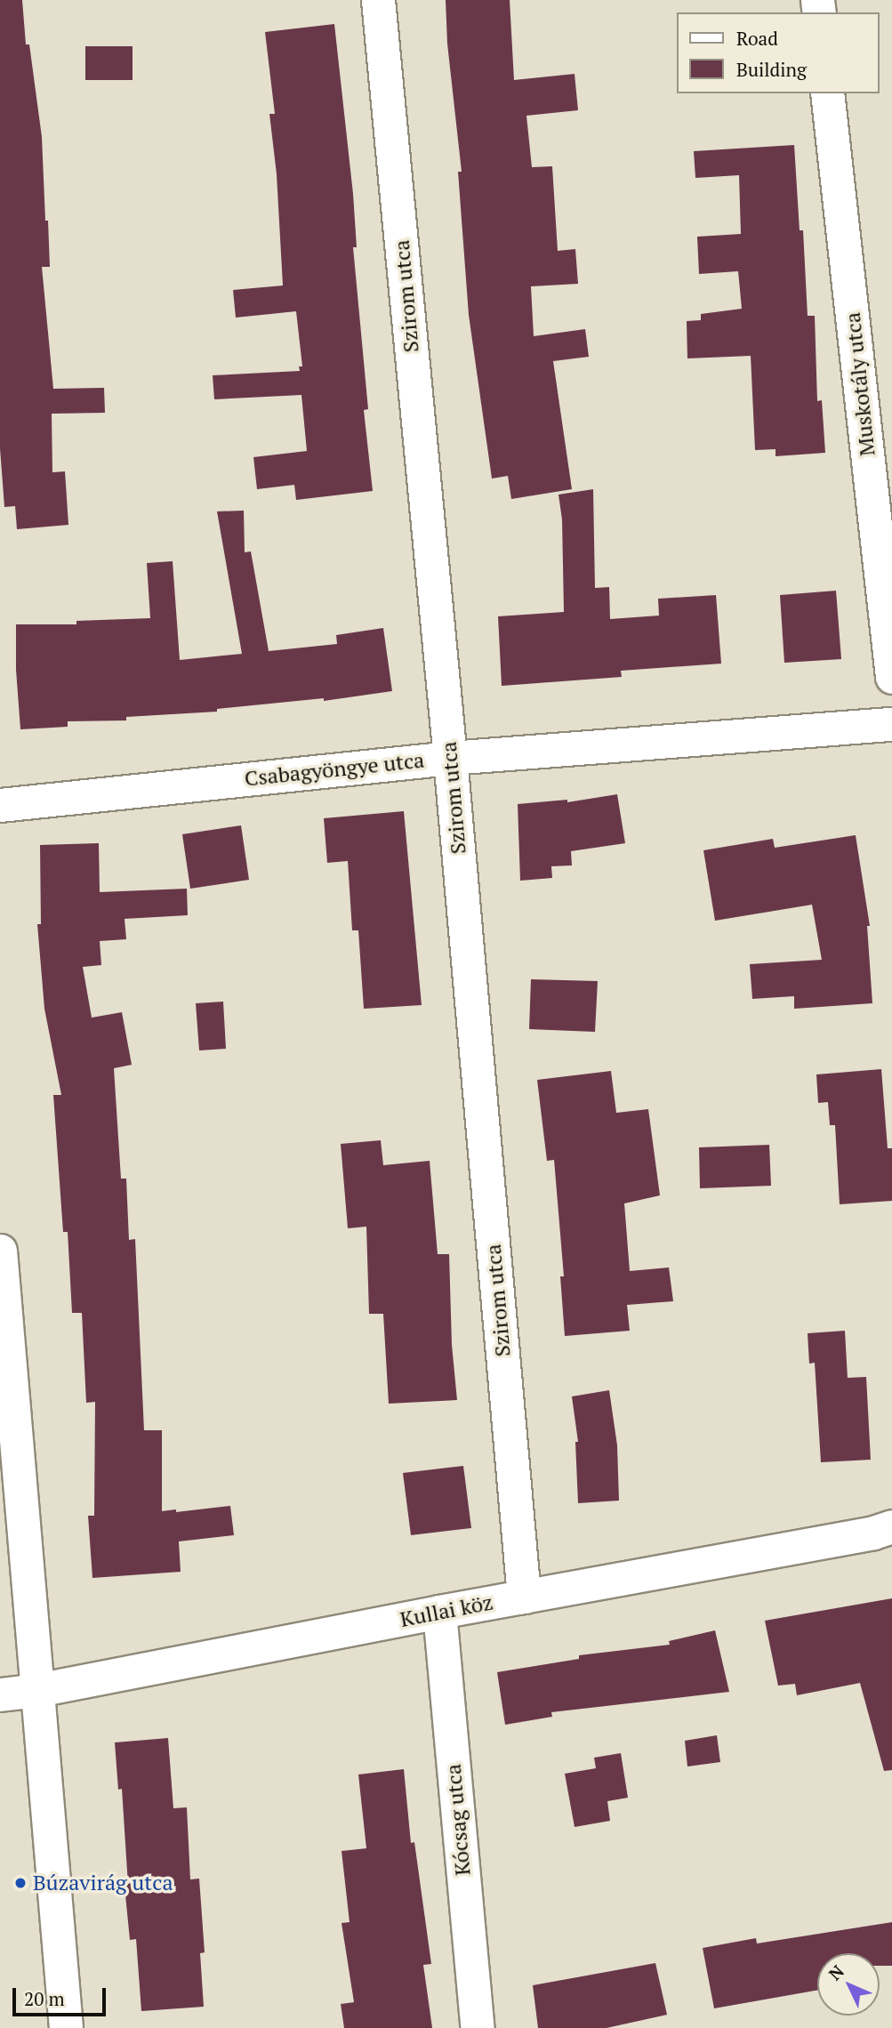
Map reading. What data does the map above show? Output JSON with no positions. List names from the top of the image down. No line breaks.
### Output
{"streets":{"street":["Szirom utca","Muskotály utca","Csabagyöngye utca","Kullai köz","Kócsag utca"]},"crossings":[["Szirom utca","Csabagyöngye utca"],["Szirom utca","Kullai köz"],["Kullai köz","Kócsag utca"]],"places":["Búzavirág utca"],"legend":["Road","Building"],"scale_bar":"20 m","north":"top left"}
